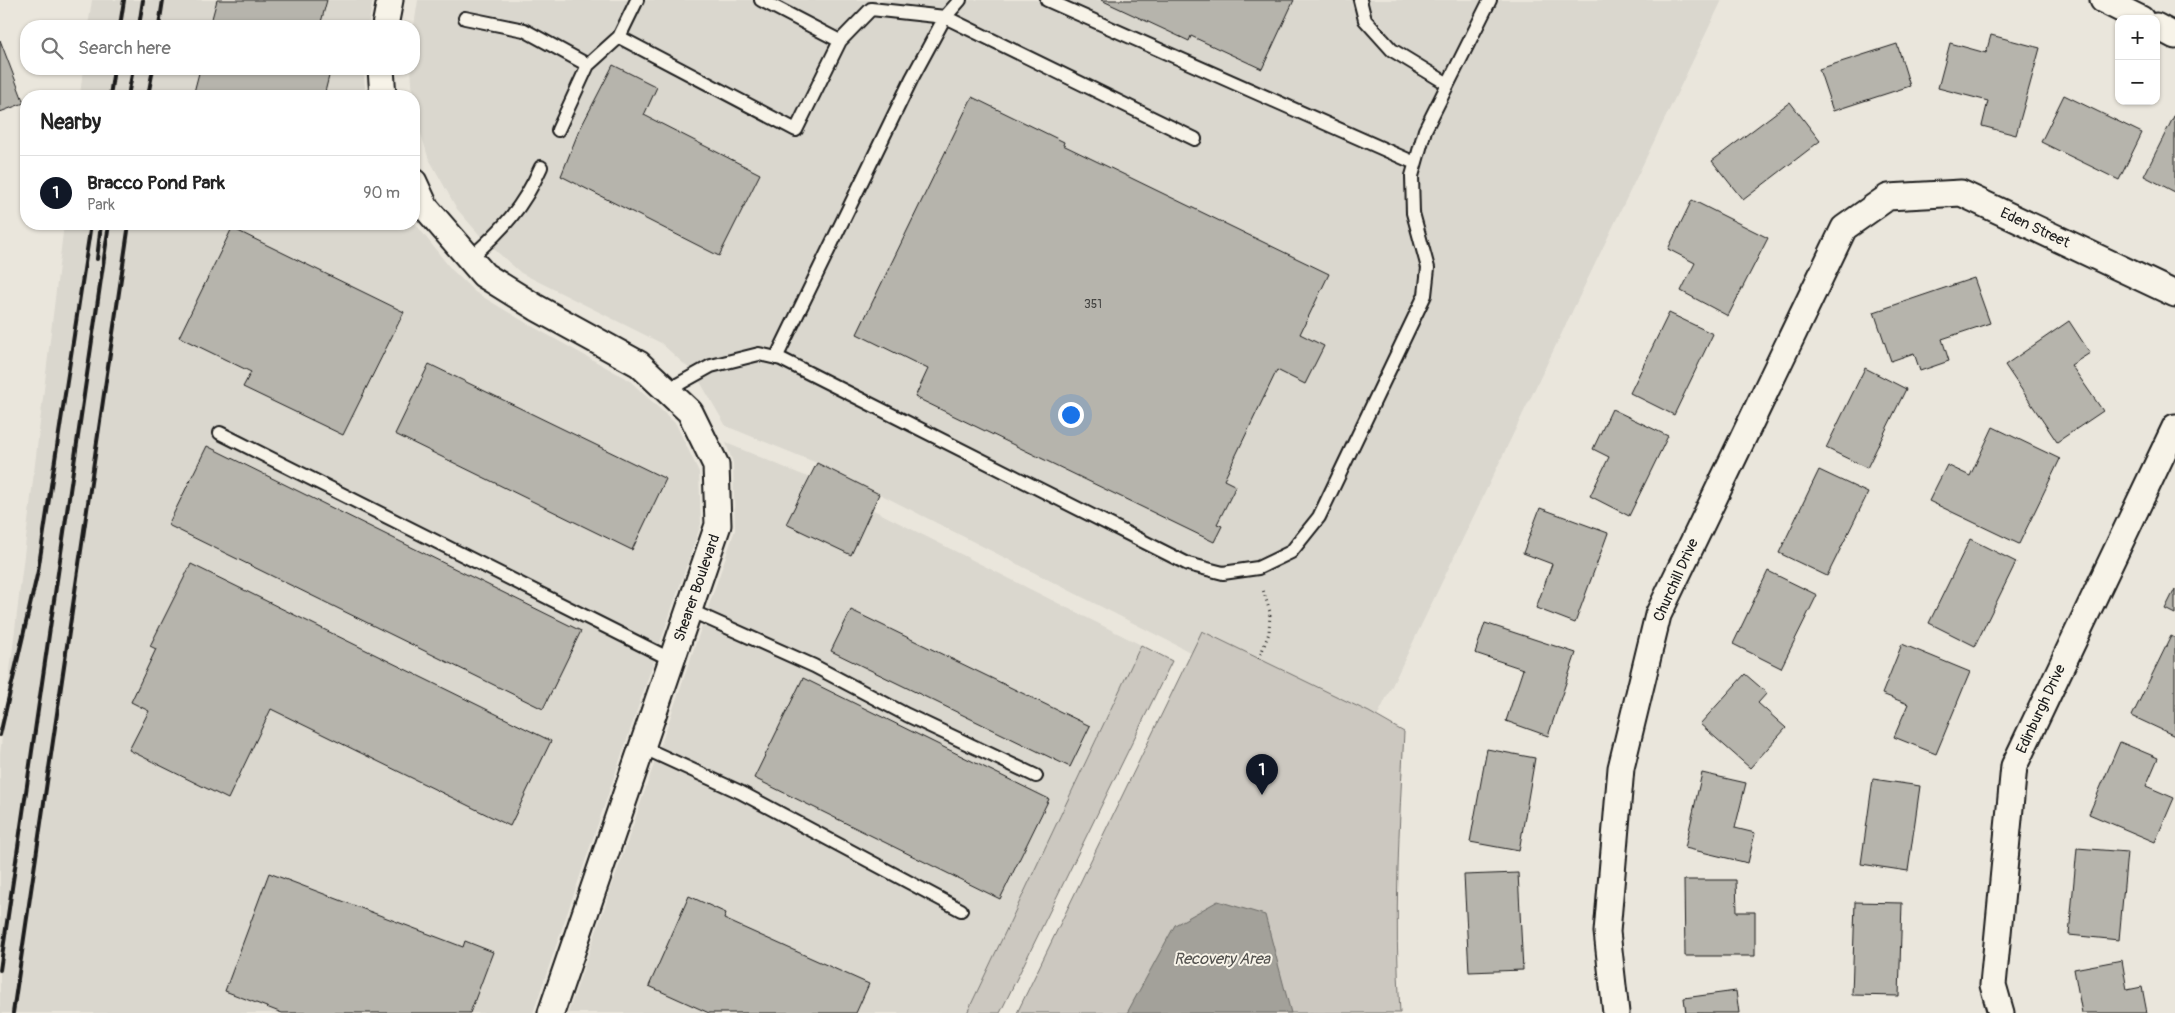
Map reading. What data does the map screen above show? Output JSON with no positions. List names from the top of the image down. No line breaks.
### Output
{"streets":{"street":["Eden Street","Churchill Drive","Shearer Boulevard","Edinburgh Drive"]},"crossings":[["Eden Street","Churchill Drive"]],"water":["Recovery Area"],"house_numbers":["351"],"page":{"map_buttons":["+","−"],"search":"Search here","heading":"Nearby","list":[{"mark":"1","name":"Bracco Pond Park","note":"Park","value":"90 m"}],"pins":"1"}}
